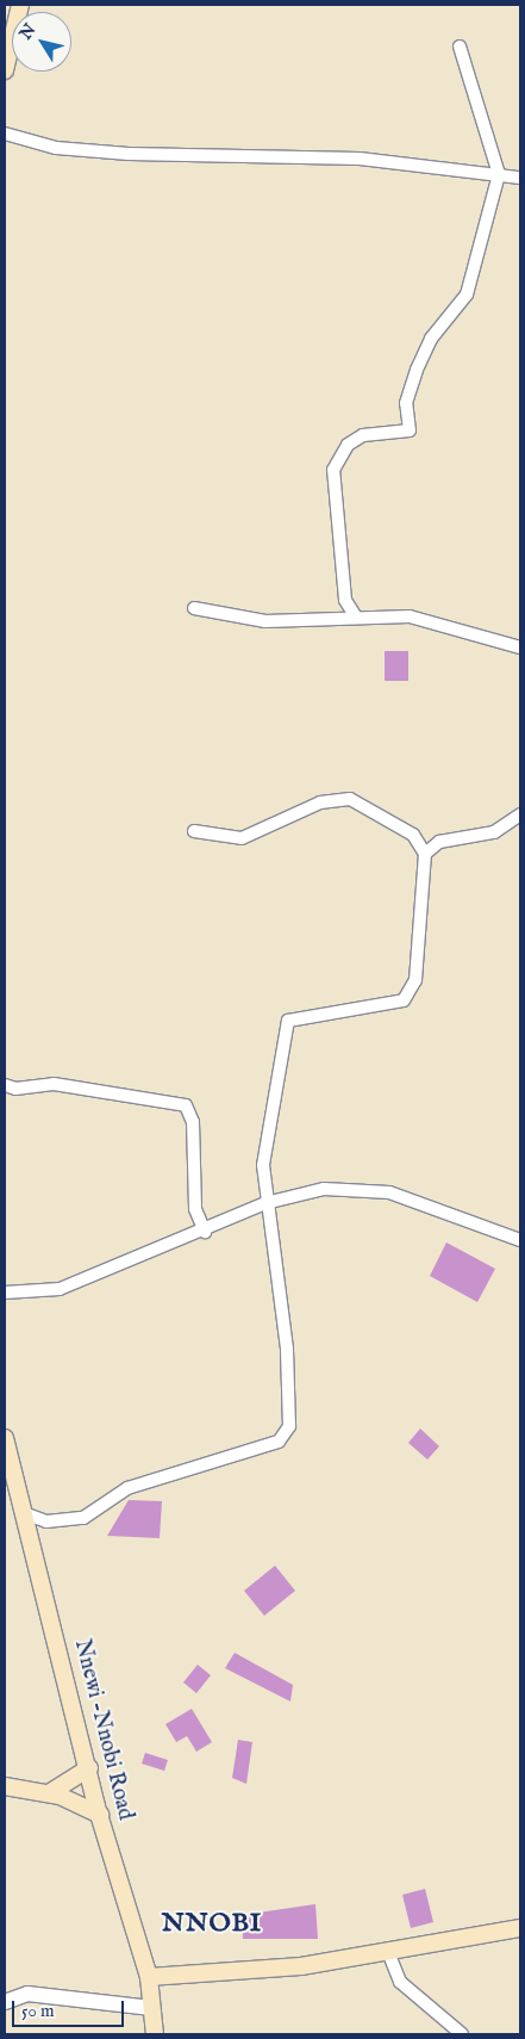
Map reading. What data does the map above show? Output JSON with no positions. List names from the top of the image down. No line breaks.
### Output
{"streets":{"main road":["Nnewi -Nnobi Road"]},"districts":["NNOBI"],"scale_bar":"50 m","north":"top left"}
